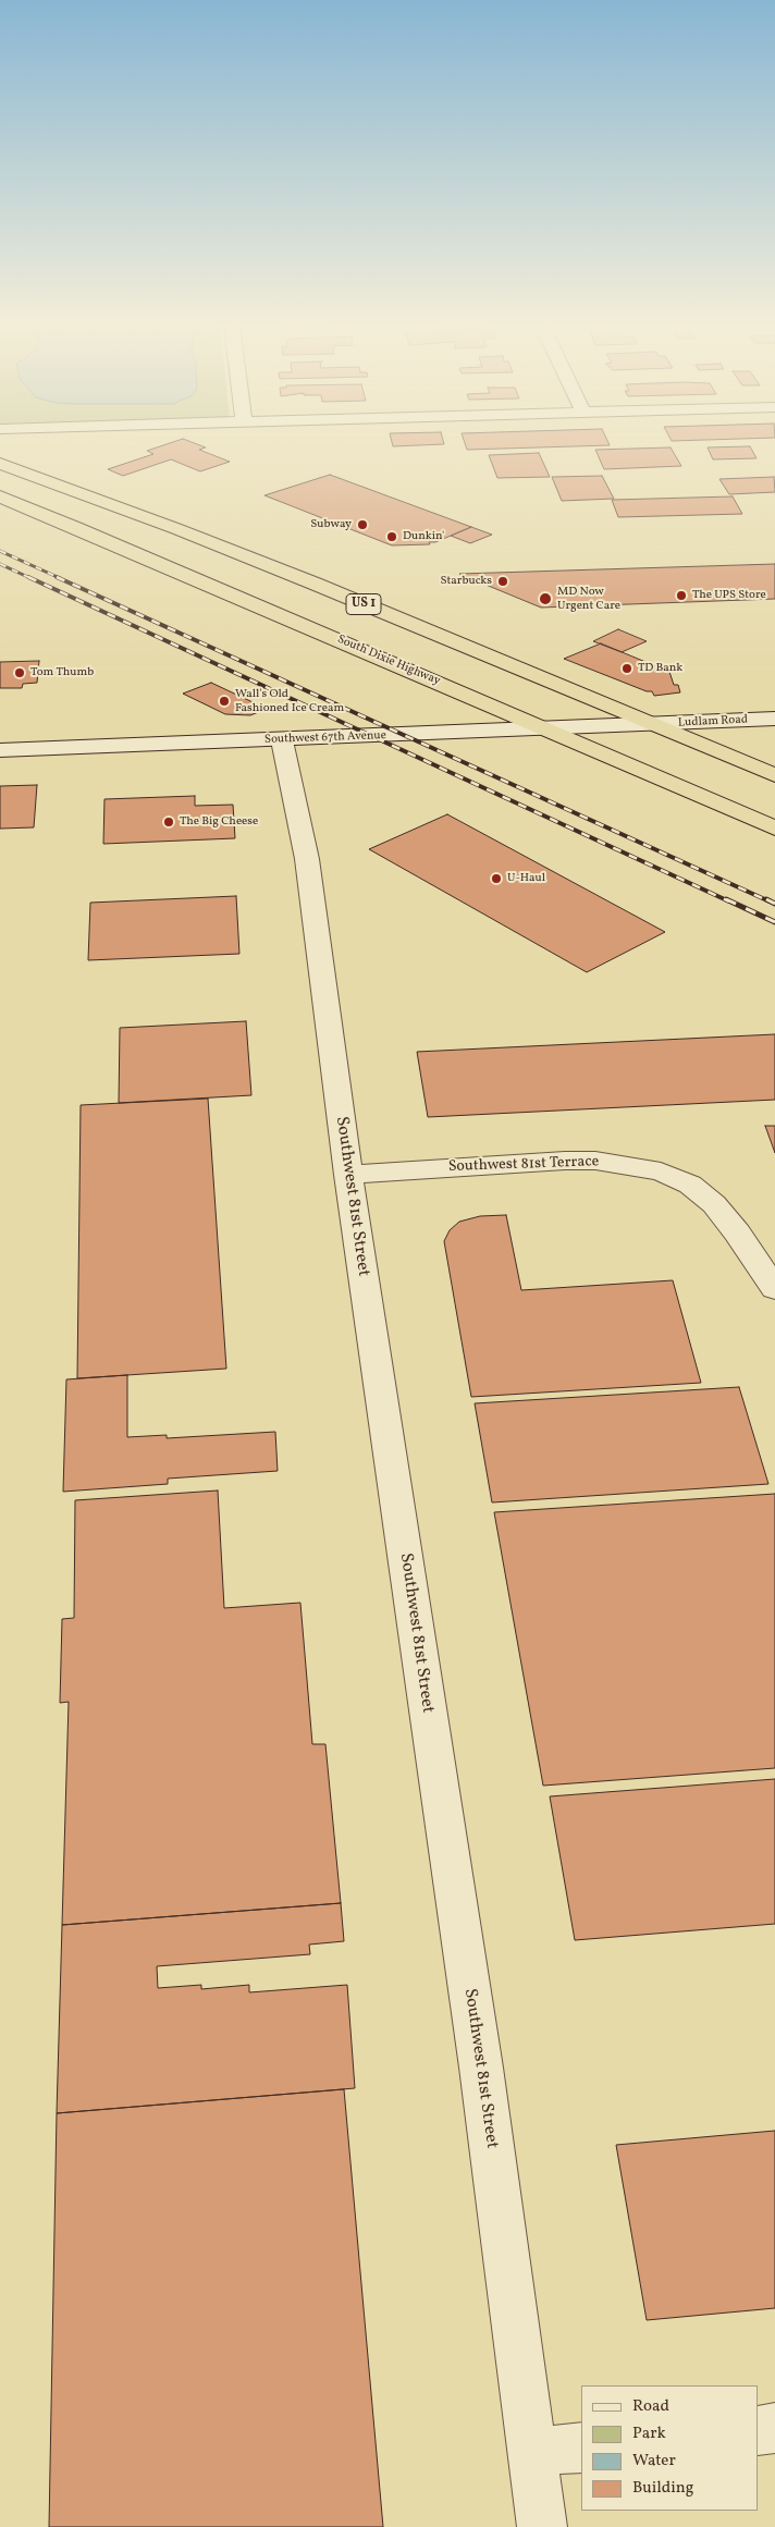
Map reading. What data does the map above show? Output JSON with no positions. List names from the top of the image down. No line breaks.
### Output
{"streets":{"highway":["US 1","South Dixie Highway"],"street":["Ludlam Road","Southwest 67th Avenue","Southwest 81st Terrace","Southwest 81st Street"]},"crossings":[["US 1","Ludlam Road"],["US 1","Southwest 67th Avenue"],["South Dixie Highway","Southwest 67th Avenue"],["Ludlam Road","Southwest 67th Avenue"],["Southwest 67th Avenue","Southwest 81st Street"],["Southwest 81st Terrace","Southwest 81st Street"]],"places":["Subway","Dunkin'","Starbucks","The UPS Store","MD Now Urgent Care","TD Bank","Tom Thumb","Wall's Old Fashioned Ice Cream","The Big Cheese","U-Haul"],"legend":["Road","Park","Water","Building"]}
